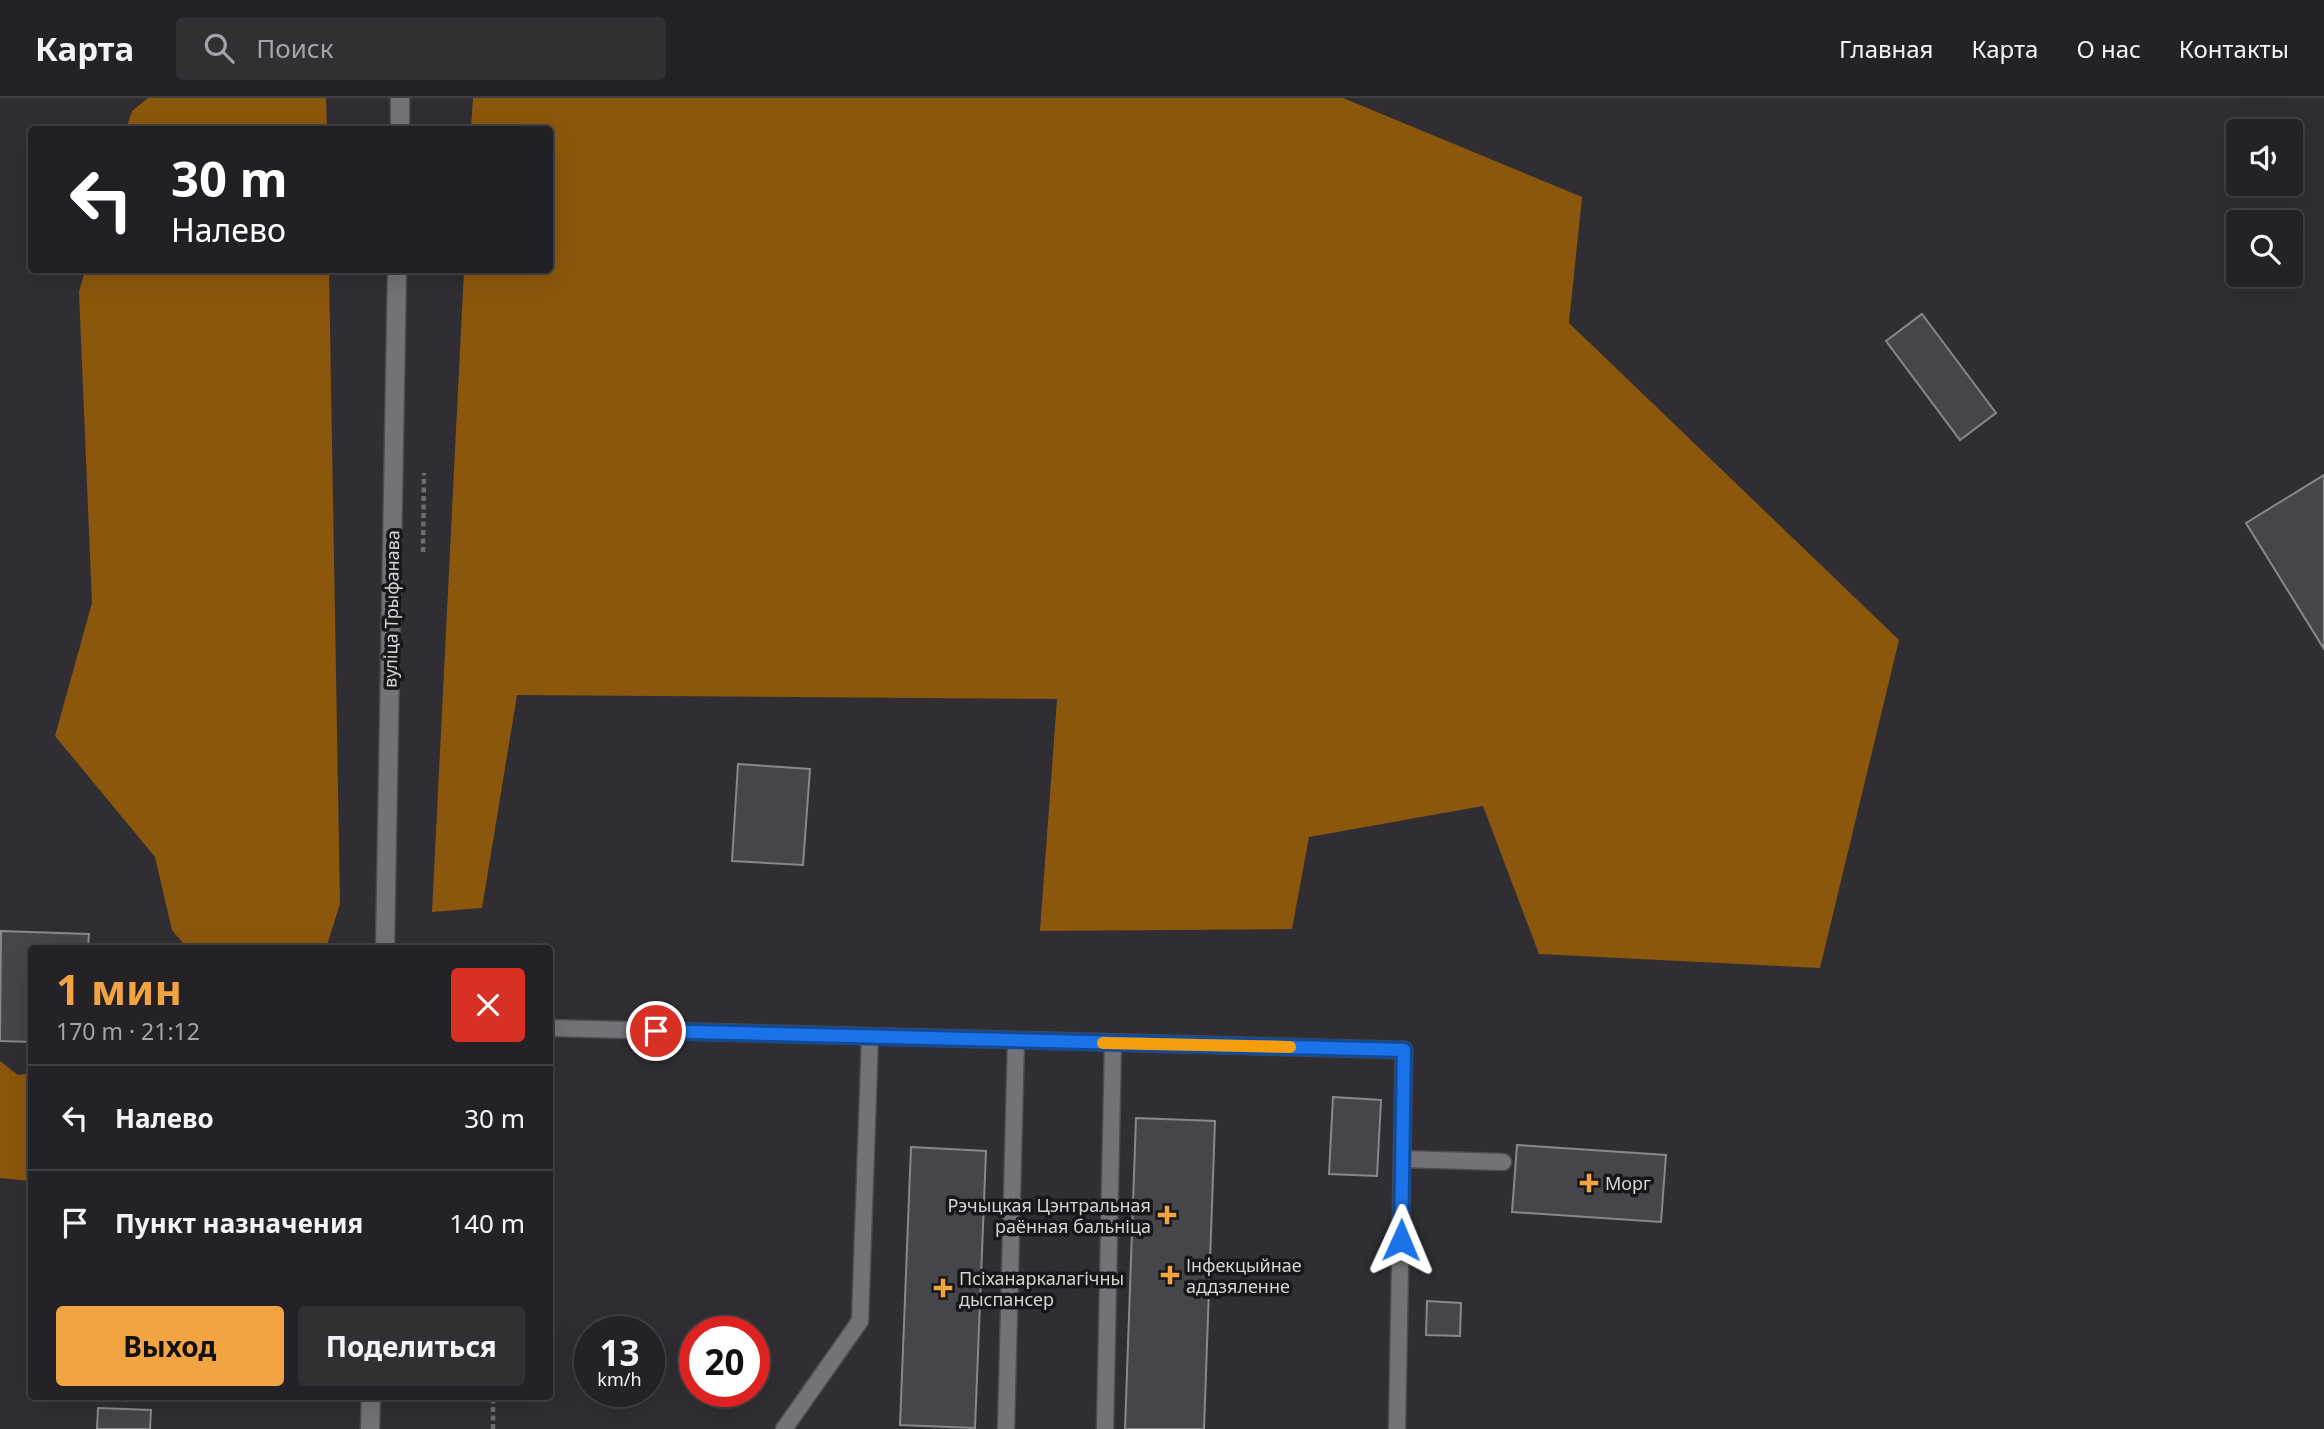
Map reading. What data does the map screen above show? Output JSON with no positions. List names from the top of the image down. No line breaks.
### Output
{"streets":{"street":["вуліца Трыфанава"]},"places":{"health":["Морг","Рэчыцкая Цэнтральная раённая бальніца","Інфекцыйнае аддзяленне","Псіханаркалагічны дыспансер"]},"page":{"header":"Карта","search":"Поиск","nav":["Главная","Карта","О нас","Контакты"],"turn":["30 m","Налево"],"heading":["1 мин","170 m · 21:12"],"list":[{"name":"Налево","value":"30 m"},{"name":"Пункт назначения","value":"140 m"}],"buttons":["Выход","Поделиться"],"speed":"13 km/h","limit":"20"}}
